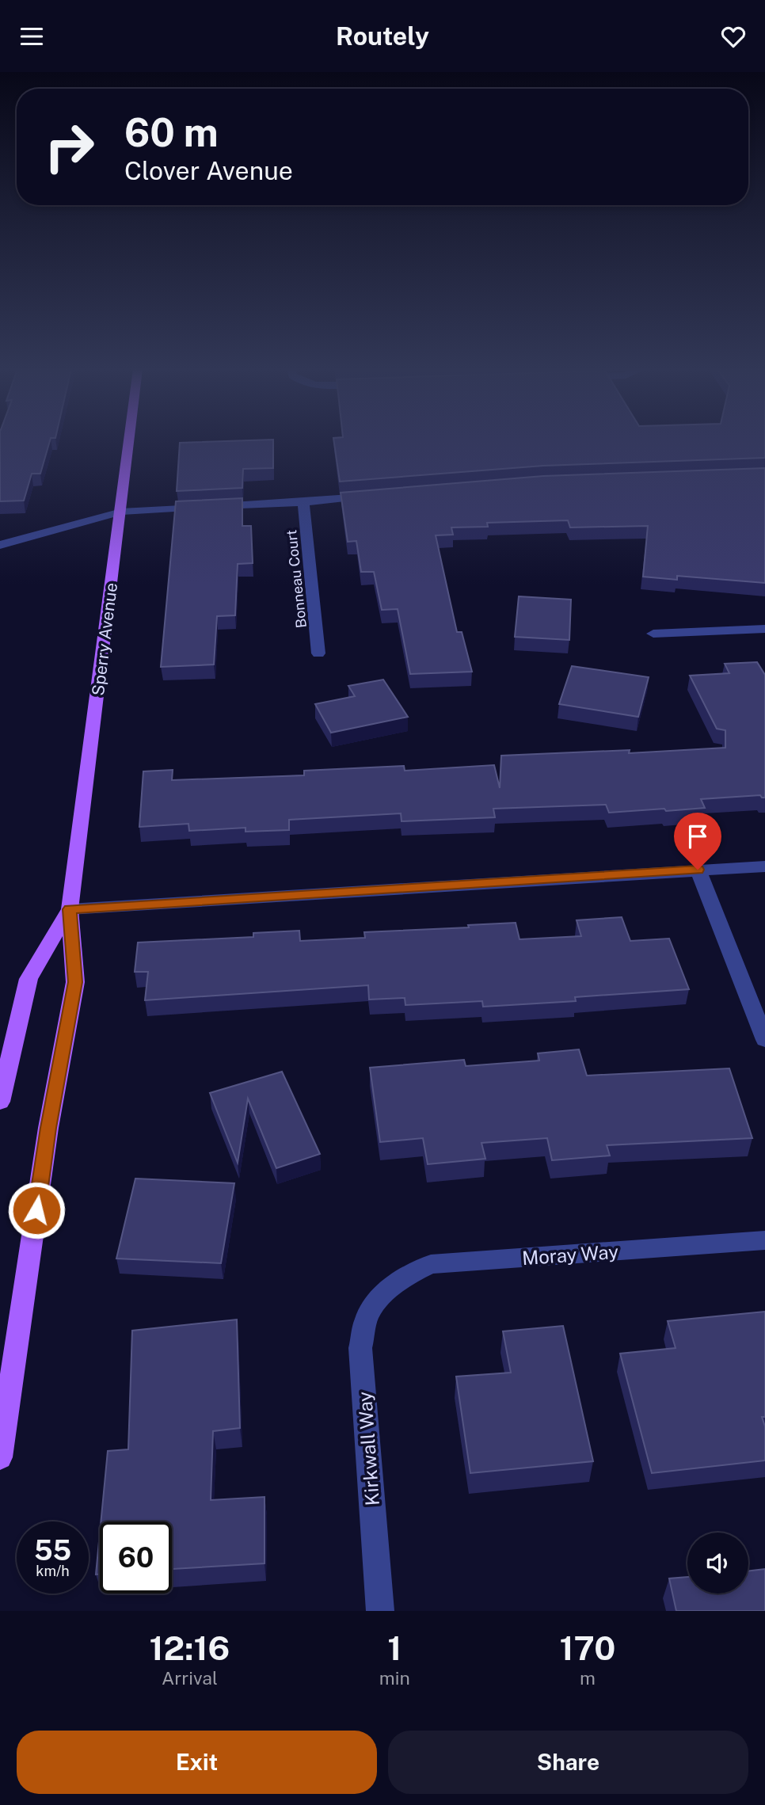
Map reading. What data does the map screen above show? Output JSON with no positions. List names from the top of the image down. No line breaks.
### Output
{"streets":{"main road":["Sperry Avenue"],"street":["Bonneau Court","Moray Way","Kirkwall Way"]},"crossings":[["Moray Way","Kirkwall Way"]],"page":{"header":"Routely","turn":["60 m","Clover Avenue"],"speed":"55 km/h","limit":"60","eta":["12:16","Arrival","1","min","170","m"],"buttons":["Exit","Share"]}}
